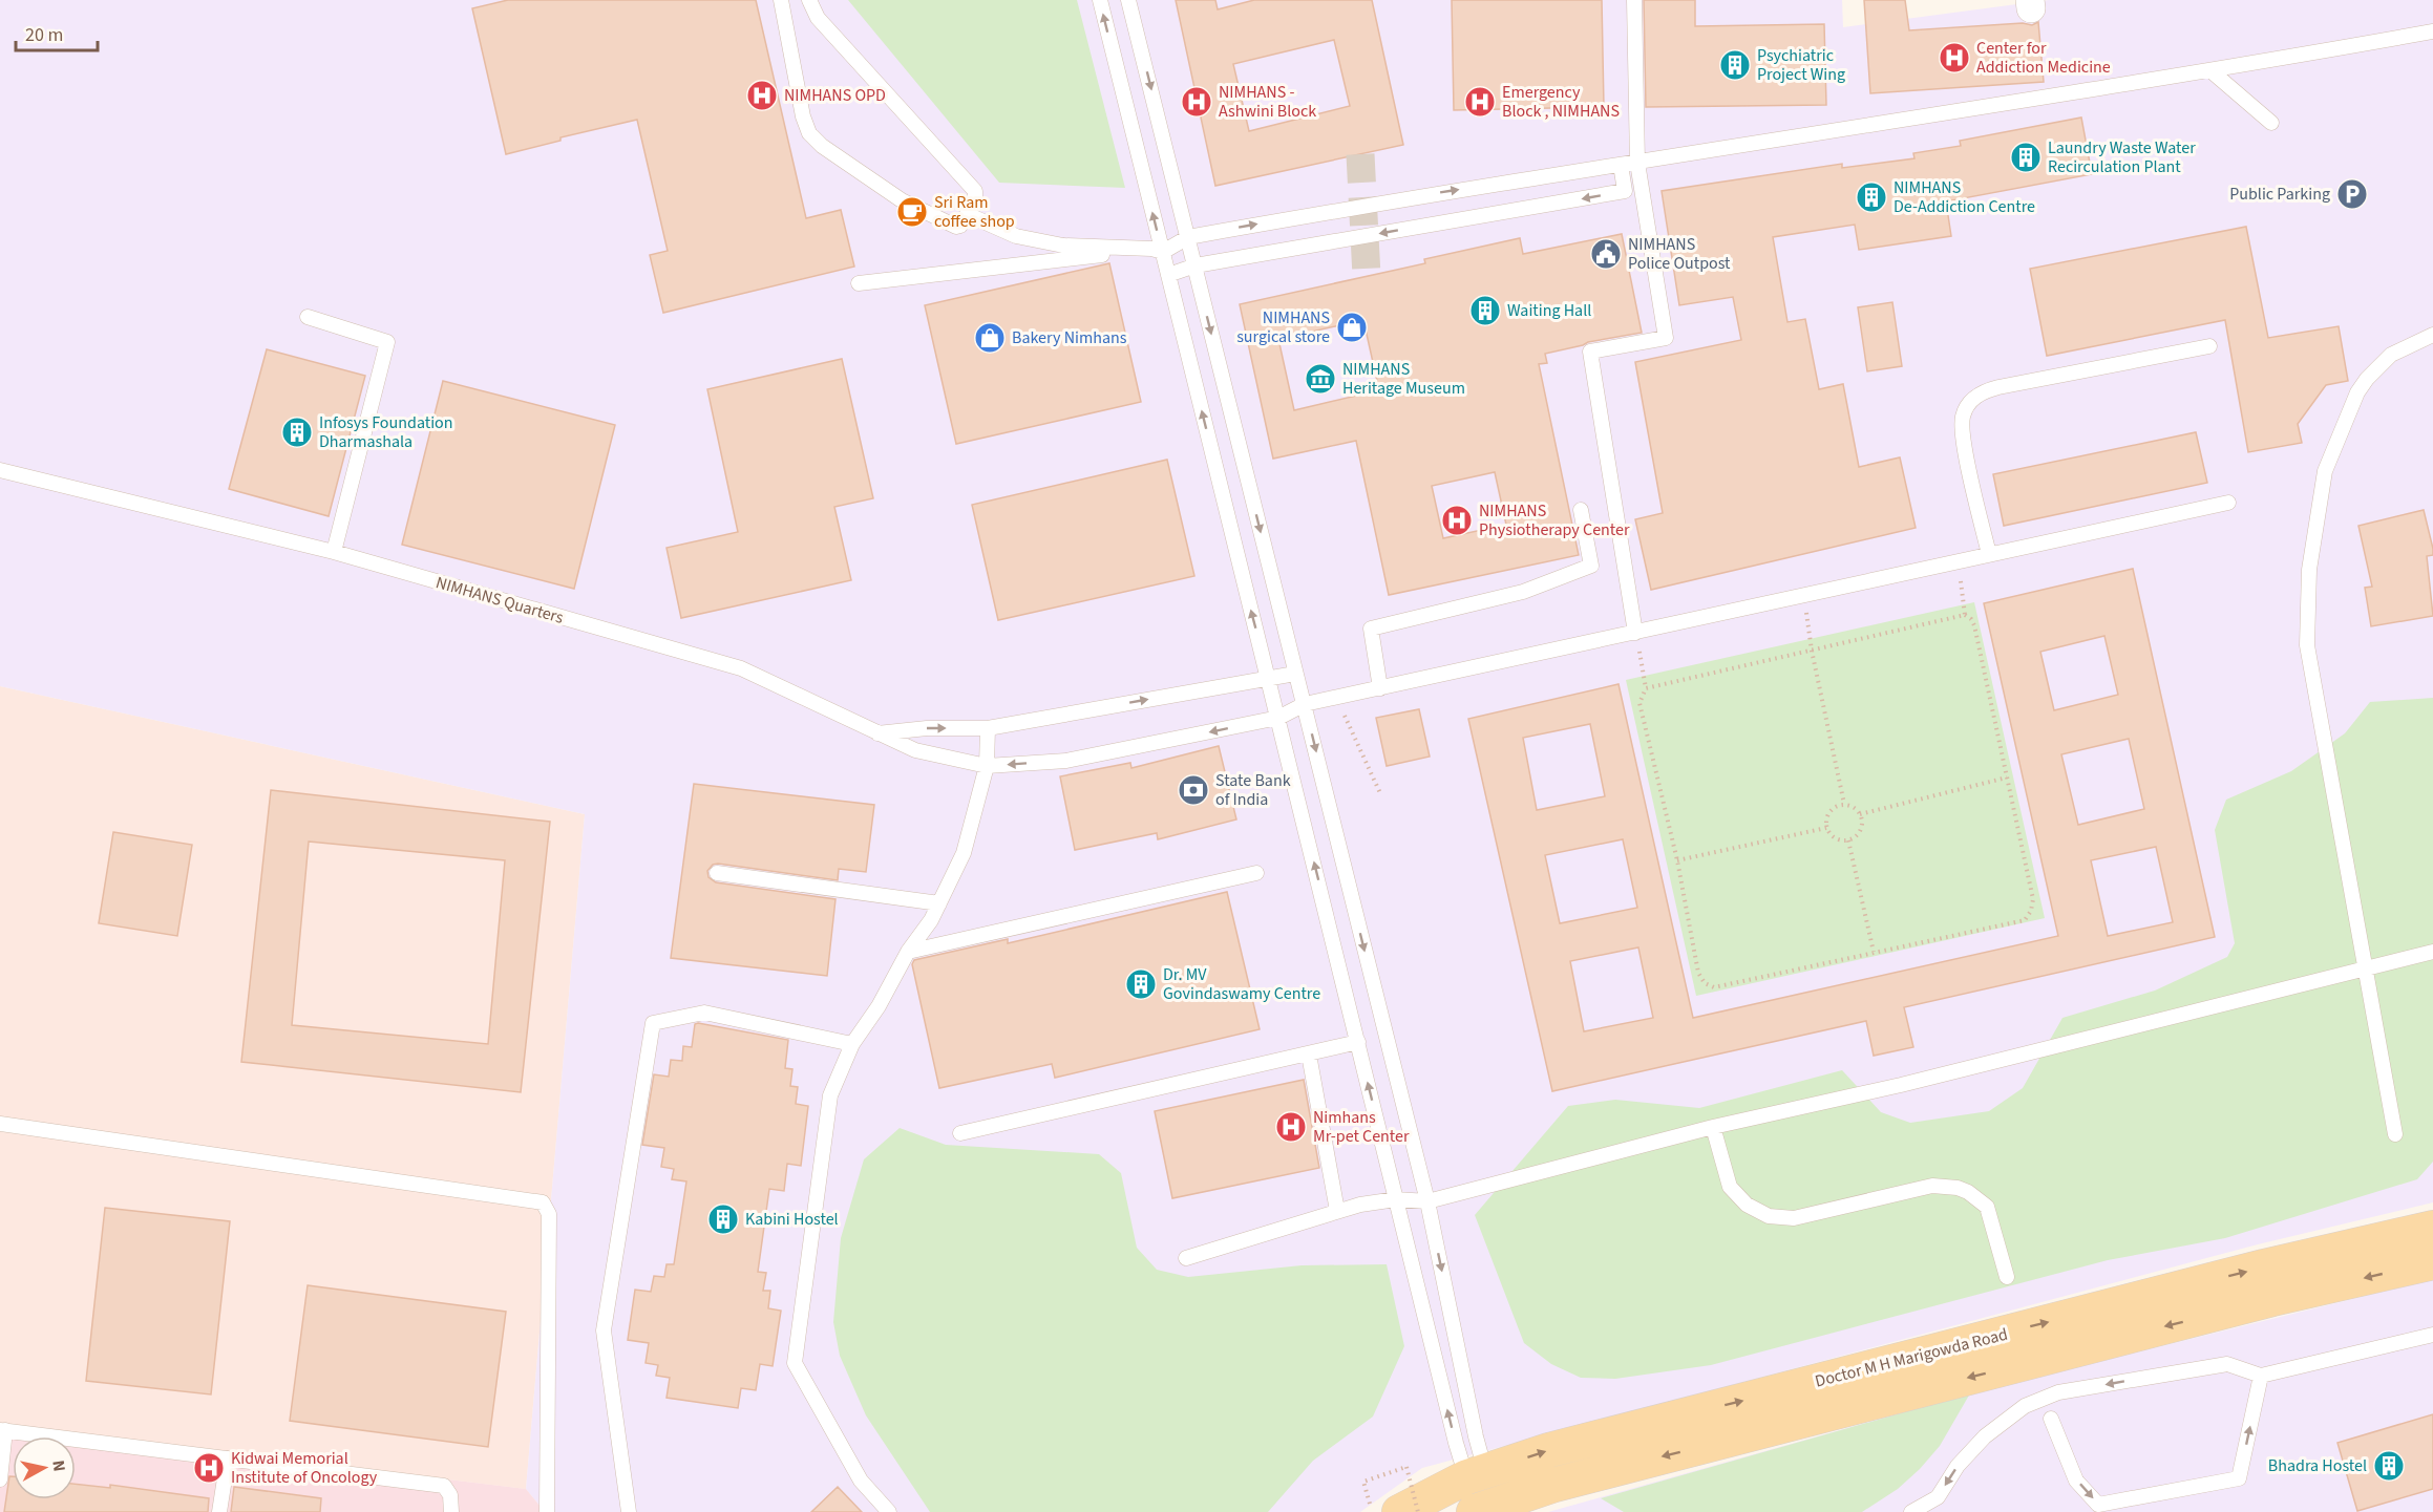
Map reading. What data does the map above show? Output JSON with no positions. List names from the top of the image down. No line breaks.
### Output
{"streets":{"main road":["Doctor M H Marigowda Road"],"lane":["NIMHANS Quarters"]},"places":{"hospital":["Center for Addiction Medicine","NIMHANS OPD","NIMHANS - Ashwini Block","Emergency Block , NIMHANS","NIMHANS Physiotherapy Center","Nimhans Mr-pet Center","Kidwai Memorial Institute of Oncology"],"building":["Psychiatric Project Wing","Laundry Waste Water Recirculation Plant","NIMHANS De-Addiction Centre","Waiting Hall","Infosys Foundation Dharmashala","Dr. MV Govindaswamy Centre","Kabini Hostel","Bhadra Hostel"],"parking":["Public Parking"],"cafe":["Sri Ram coffee shop"],"public building":["NIMHANS Police Outpost"],"shop":["NIMHANS surgical store","Bakery Nimhans"],"museum":["NIMHANS Heritage Museum"],"bank":["State Bank of India"]},"scale_bar":"20 m","north":"right"}
